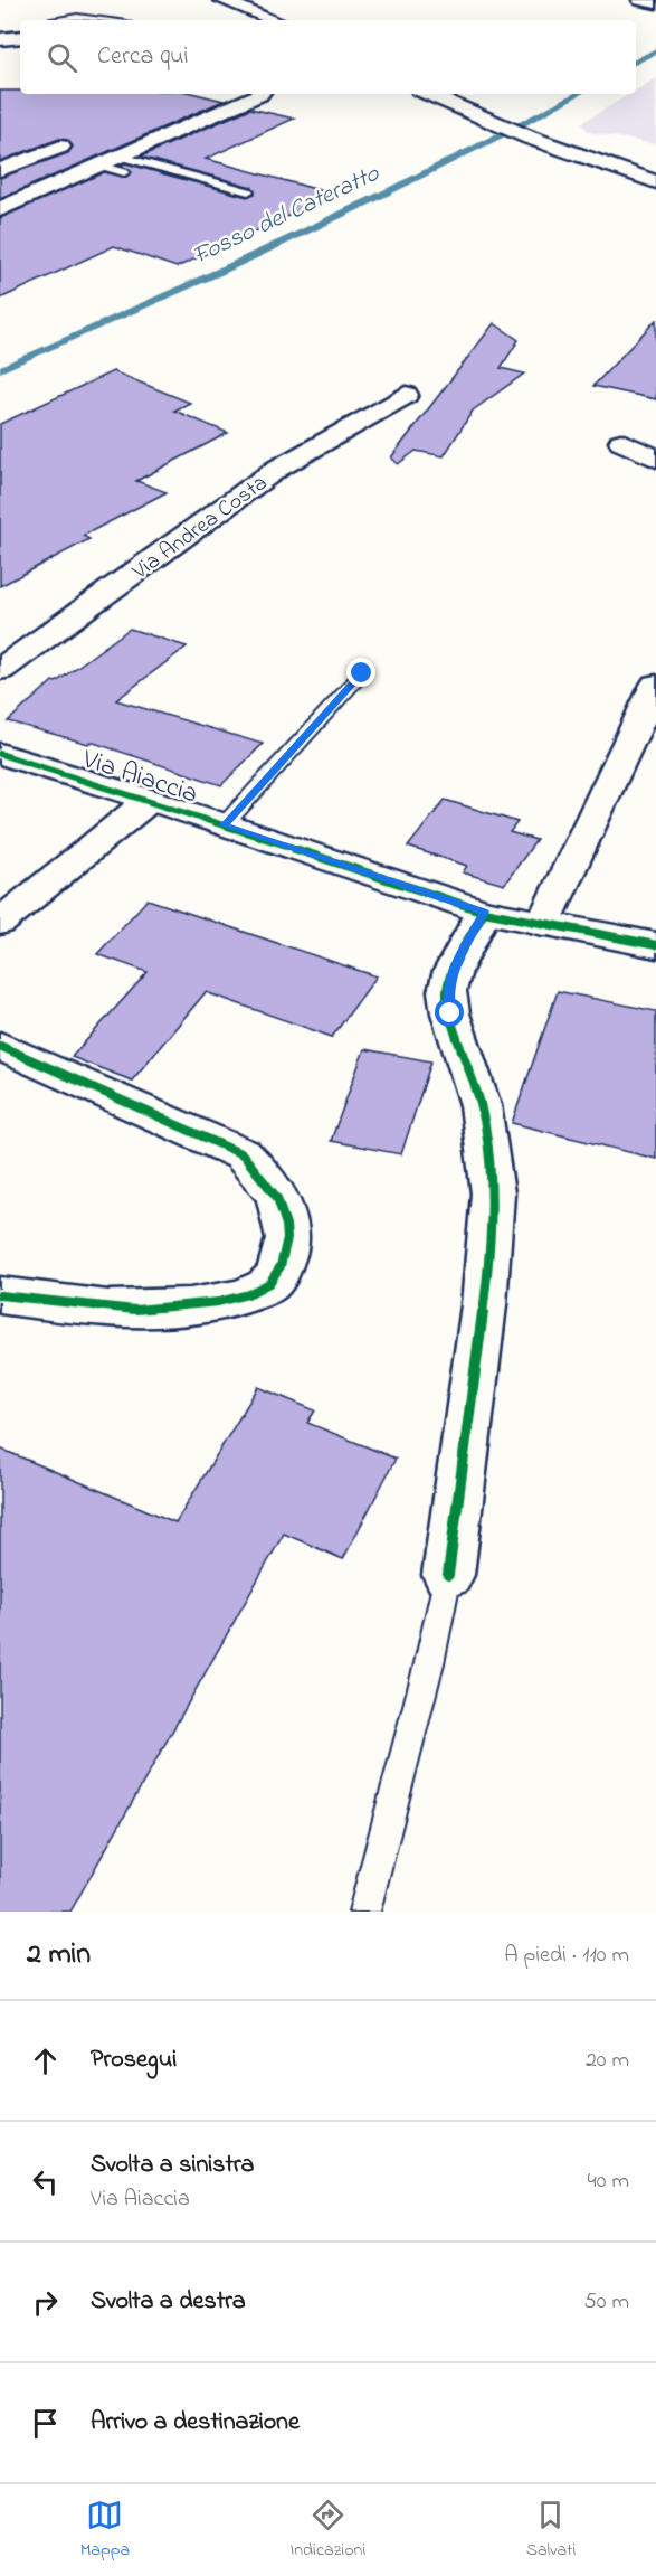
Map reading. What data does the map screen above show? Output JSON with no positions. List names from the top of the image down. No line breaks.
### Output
{"streets":{"main road":["Via Andrea Costa","Via Aiaccia"]},"water":["Fosso del Cateratto"],"page":{"search":"Cerca qui","heading":["2 min","A piedi · 110 m"],"list":[["Prosegui","20 m"],["Svolta a sinistra","Via Aiaccia","40 m"],["Svolta a destra","50 m"],"Arrivo a destinazione"],"nav":["Mappa","Indicazioni","Salvati"]}}
